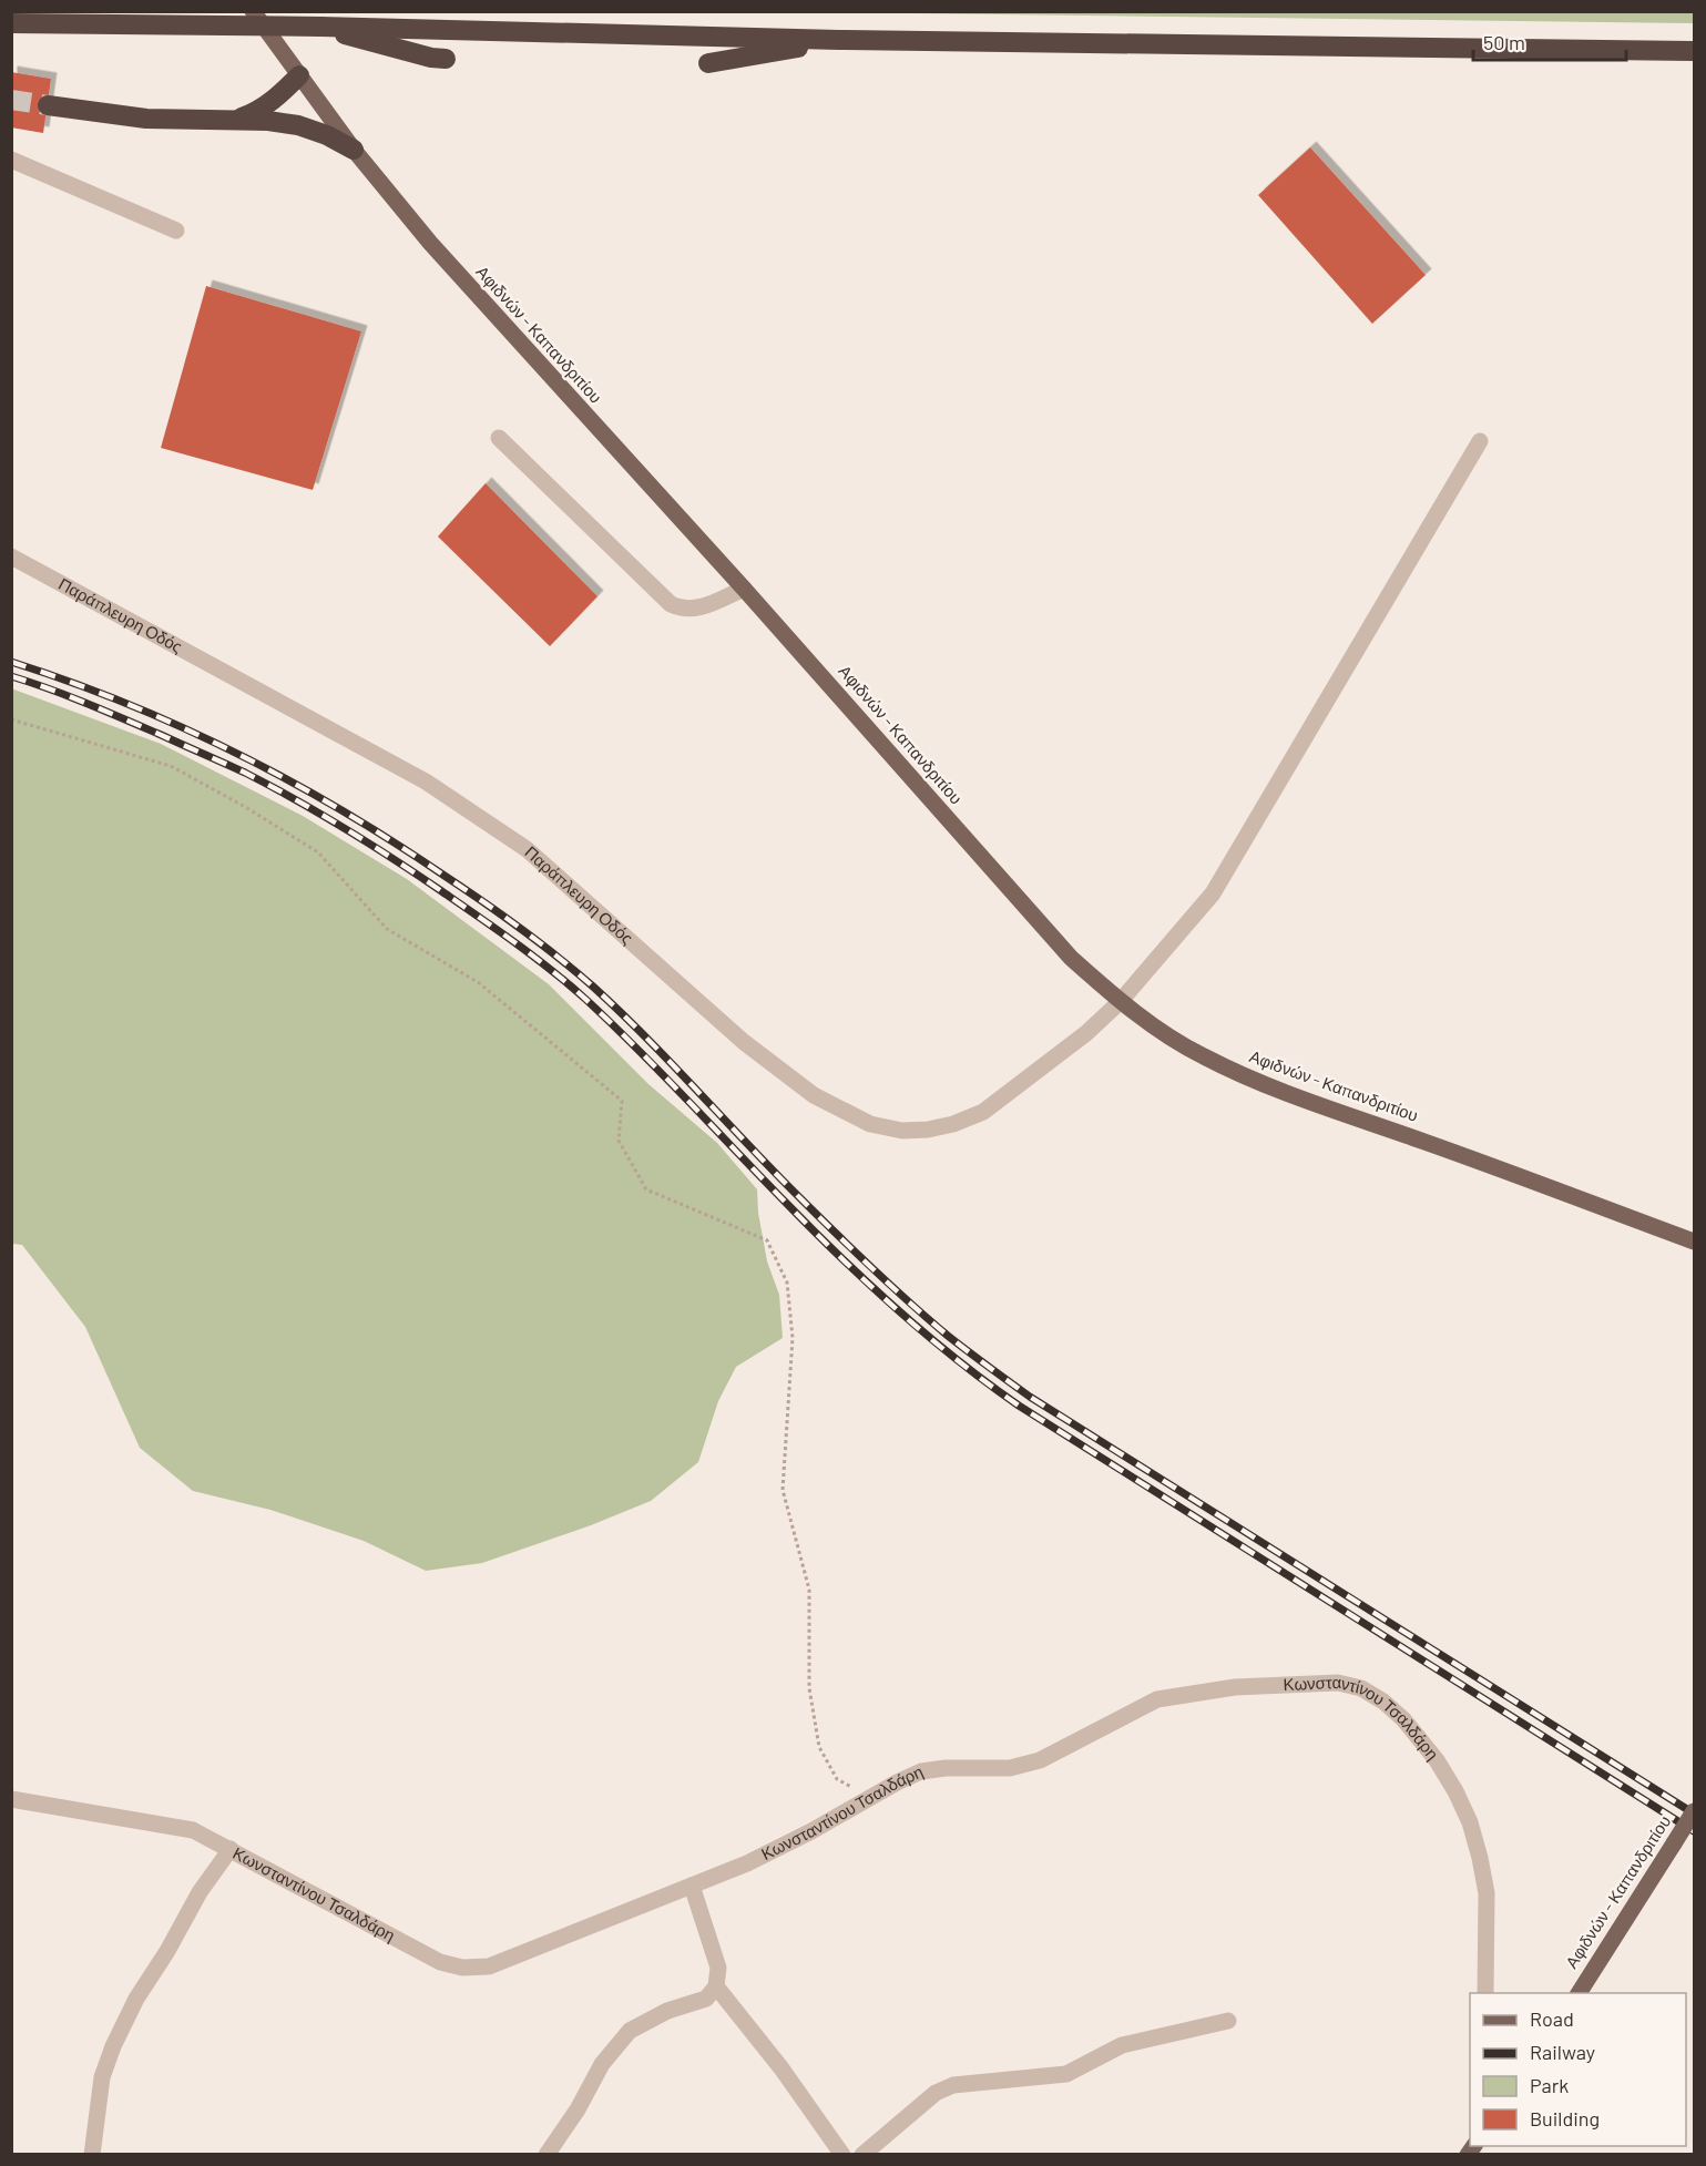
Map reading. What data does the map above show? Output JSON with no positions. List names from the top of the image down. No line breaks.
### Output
{"streets":{"main road":["Αφιδνών - Καπανδριτίου"],"street":["Παράπλευρη Οδός","Κωνσταντίνου Τσαλδάρη"]},"crossings":[["Αφιδνών - Καπανδριτίου","Παράπλευρη Οδός"]],"legend":["Road","Railway","Park","Building"],"scale_bar":"50 m"}
